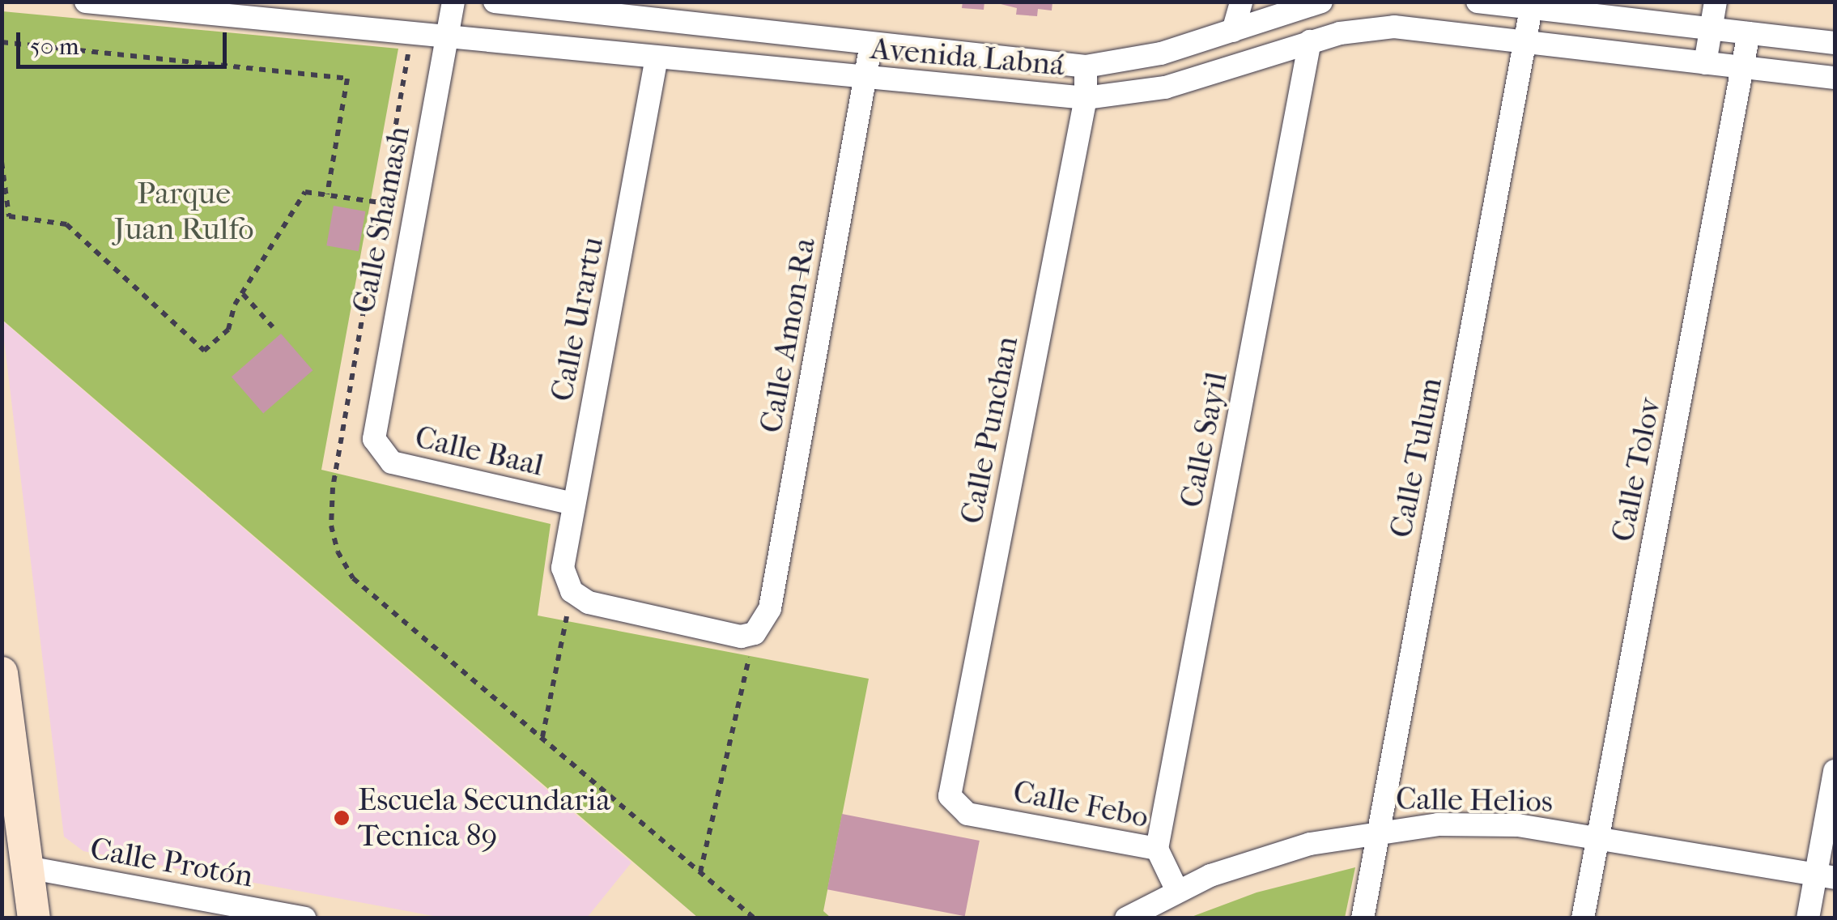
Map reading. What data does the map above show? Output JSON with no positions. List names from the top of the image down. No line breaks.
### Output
{"streets":{"street":["Avenida Labná","Calle Shamash","Calle Urartu","Calle Amon-Ra","Calle Punchan","Calle Sayil","Calle Baal","Calle Tulum","Calle Tolov","Calle Helios","Calle Febo","Calle Protón"]},"crossings":[["Avenida Labná","Calle Shamash"],["Avenida Labná","Calle Urartu"],["Avenida Labná","Calle Amon-Ra"],["Avenida Labná","Calle Punchan"],["Avenida Labná","Calle Sayil"],["Avenida Labná","Calle Tulum"],["Avenida Labná","Calle Tolov"],["Calle Shamash","Calle Baal"],["Calle Urartu","Calle Baal"],["Calle Punchan","Calle Febo"],["Calle Sayil","Calle Febo"],["Calle Tulum","Calle Helios"],["Calle Tolov","Calle Helios"],["Calle Helios","Calle Febo"]],"parks":["Parque Juan Rulfo"],"places":["Escuela Secundaria Tecnica 89"],"scale_bar":"50 m"}
